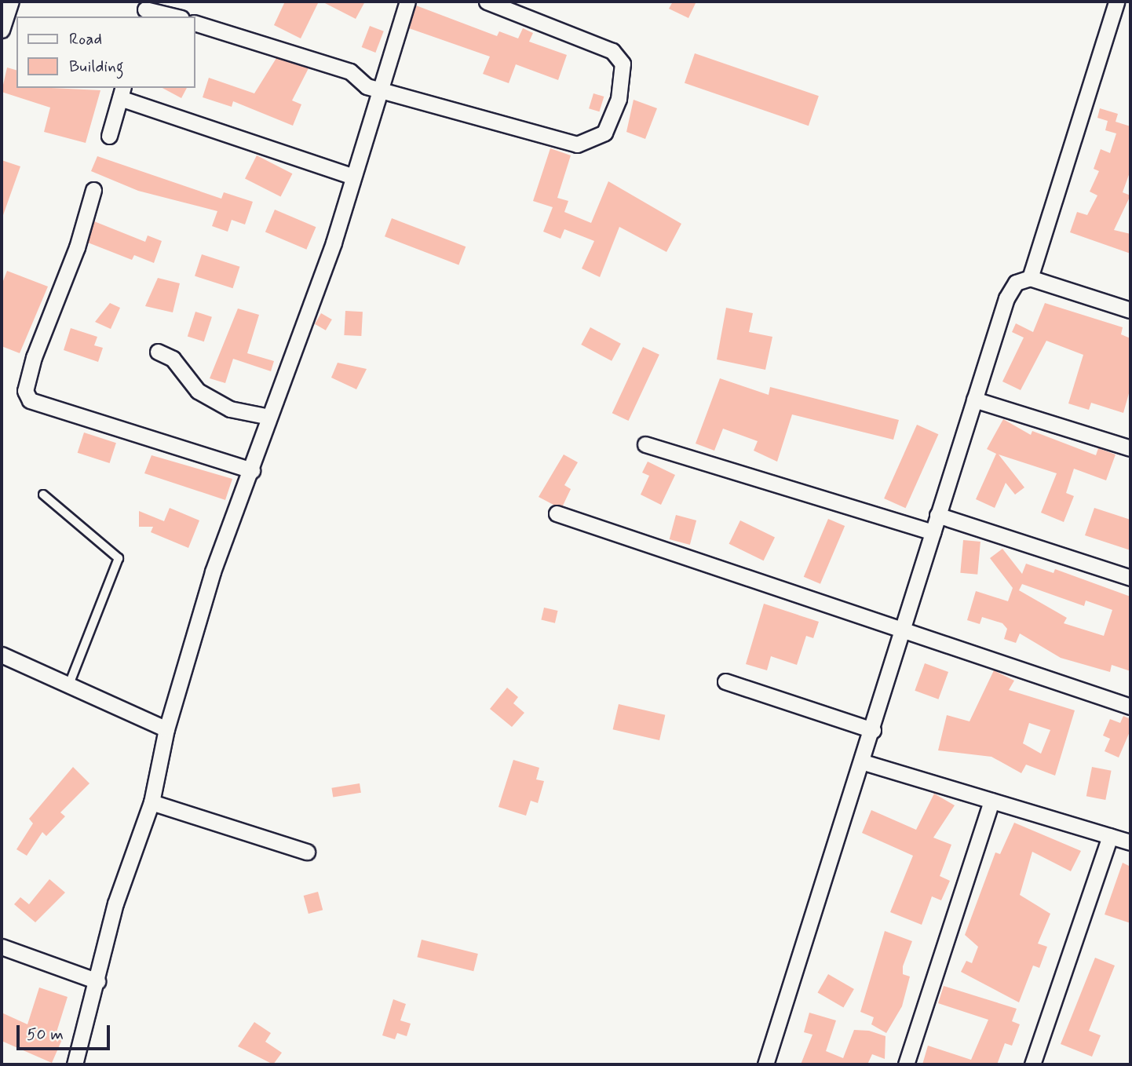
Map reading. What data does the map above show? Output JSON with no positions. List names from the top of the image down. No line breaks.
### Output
{"legend":["Road","Building"],"scale_bar":"50 m"}
